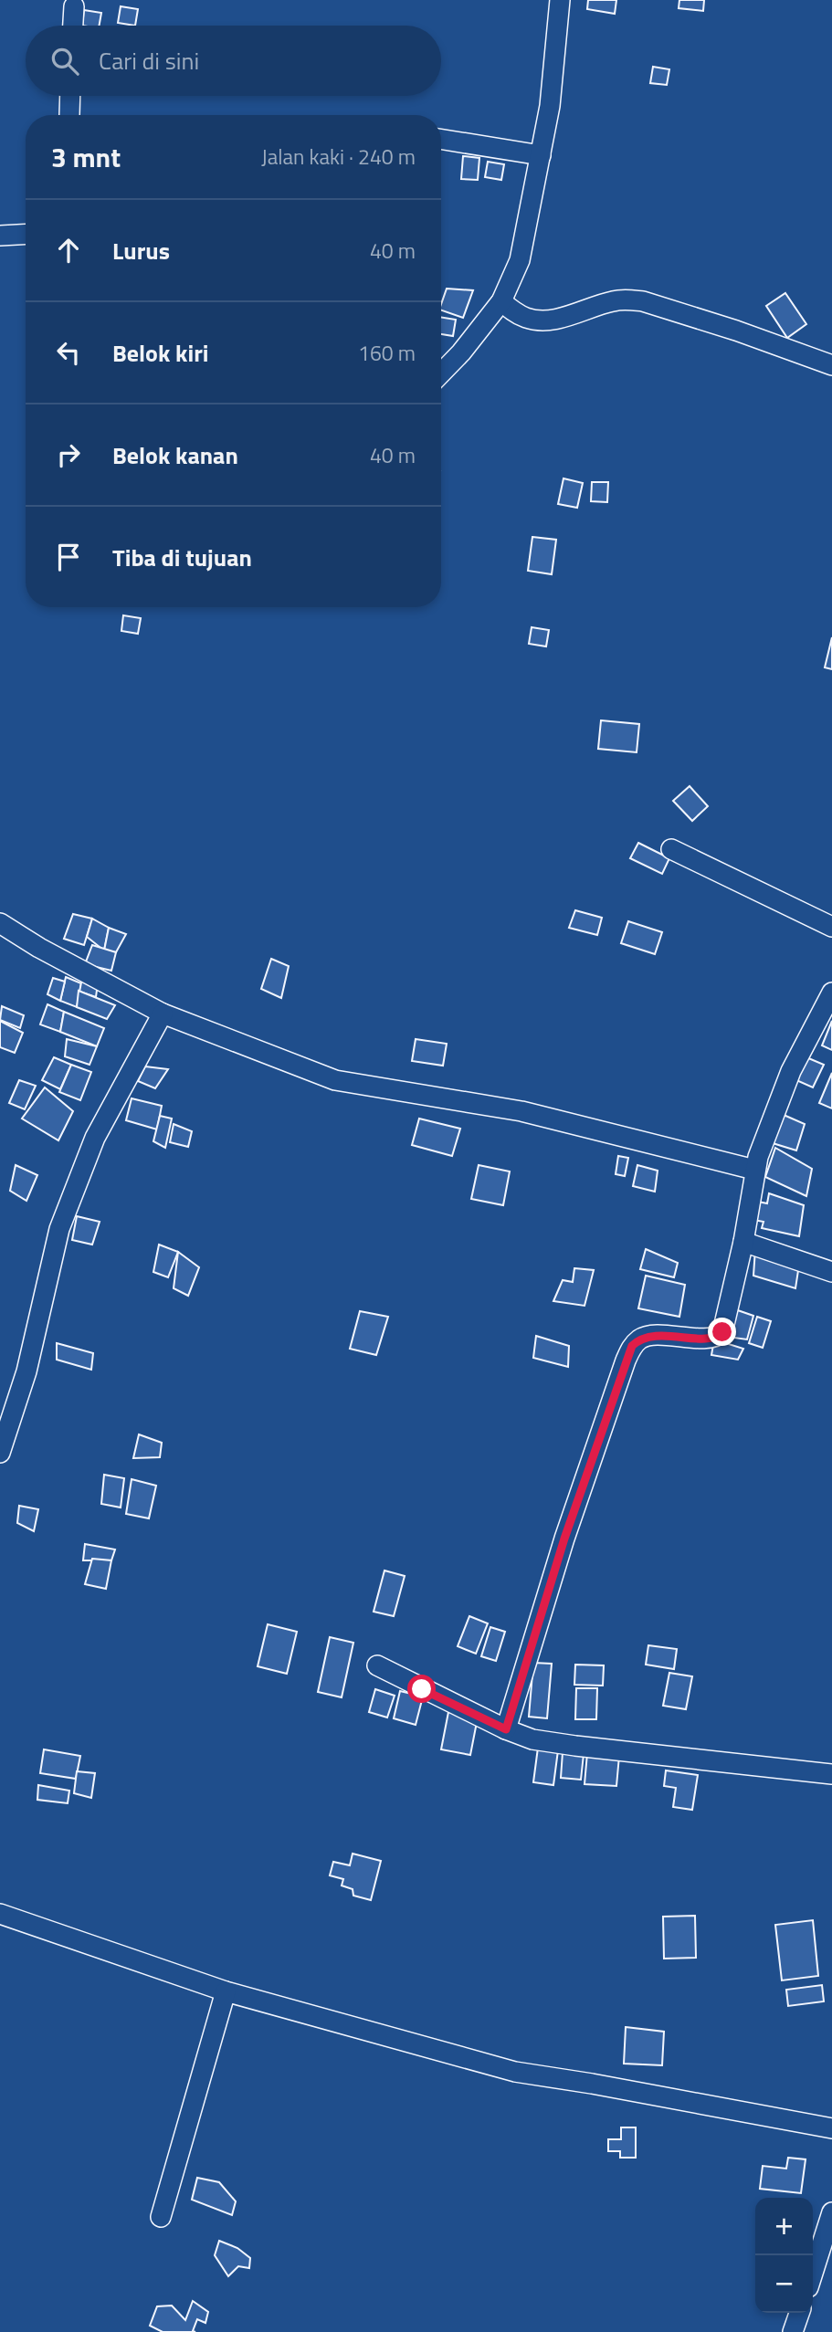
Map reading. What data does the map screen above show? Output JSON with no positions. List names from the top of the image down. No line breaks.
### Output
{"page":{"search":"Cari di sini","heading":["3 mnt","Jalan kaki · 240 m"],"list":[["Lurus","40 m"],["Belok kiri","160 m"],["Belok kanan","40 m"],"Tiba di tujuan"],"map_buttons":["+","−"]}}
